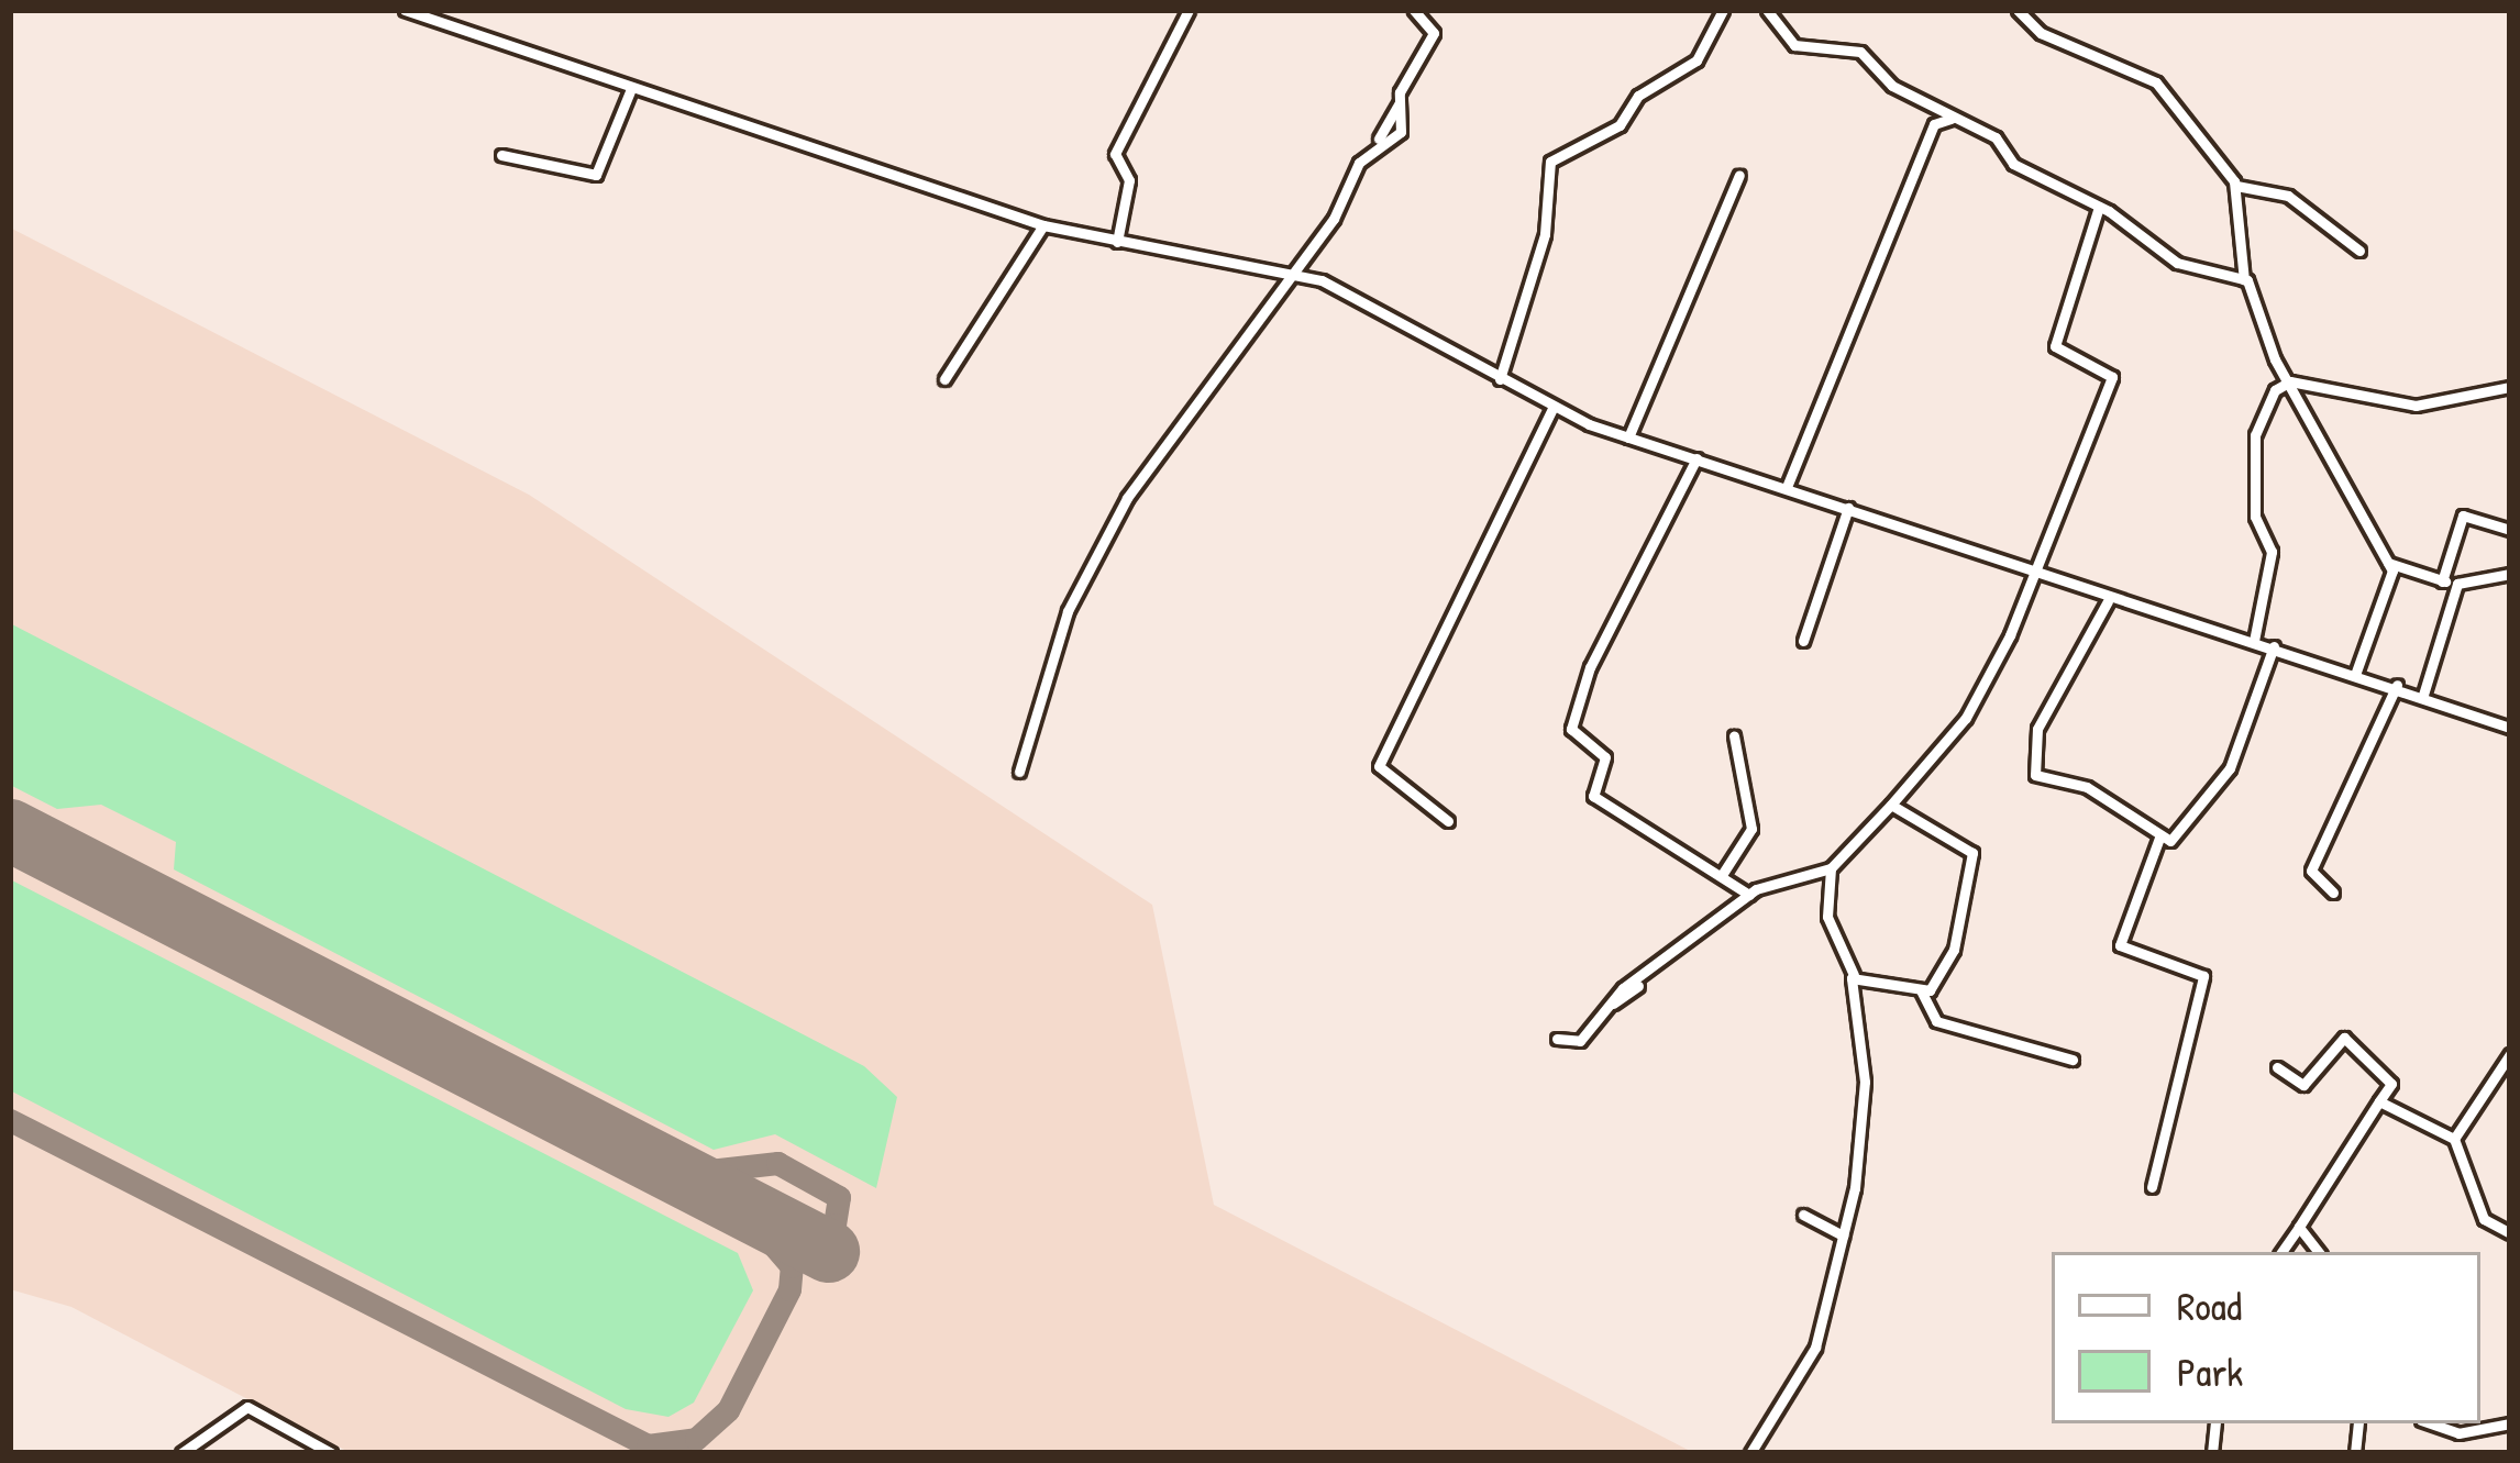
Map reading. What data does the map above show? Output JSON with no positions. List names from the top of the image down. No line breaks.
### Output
{"legend":["Road","Park"]}
